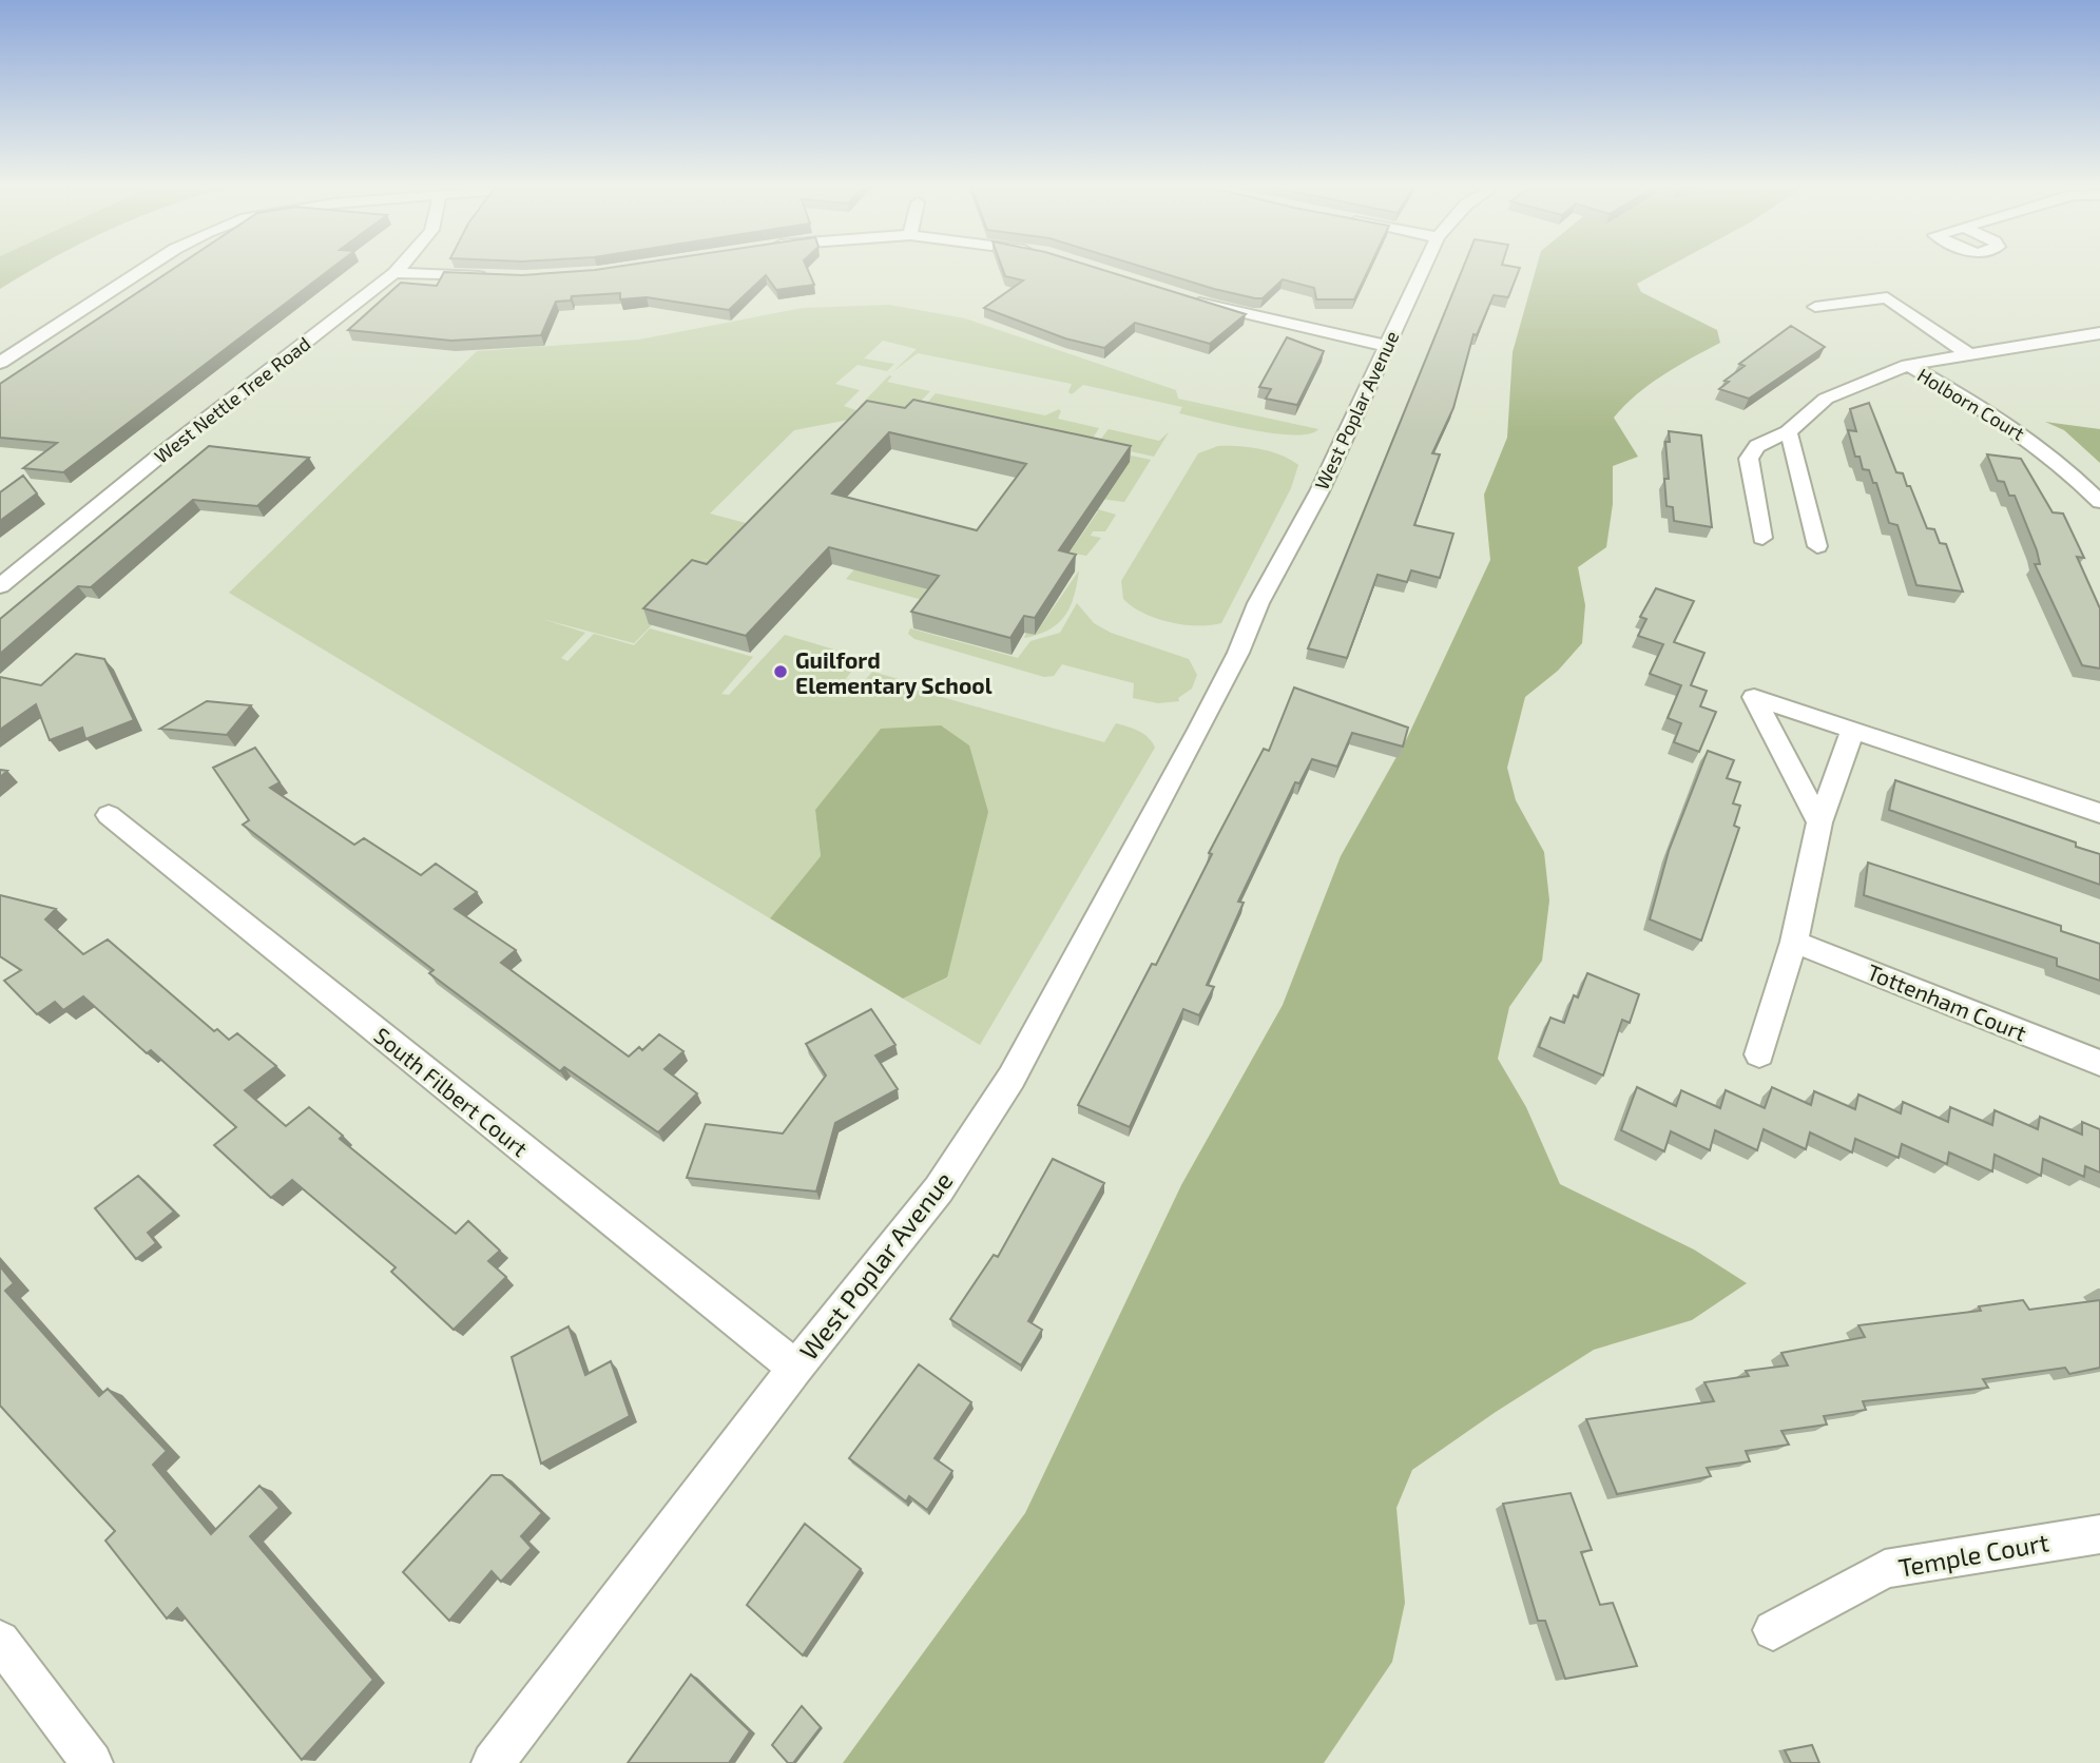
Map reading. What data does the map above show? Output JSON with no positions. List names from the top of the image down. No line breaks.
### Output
{"streets":{"street":["West Nettle Tree Road","Holborn Court","West Poplar Avenue","Tottenham Court","South Filbert Court","Temple Court"]},"crossings":[["West Poplar Avenue","South Filbert Court"]],"places":["Guilford Elementary School"]}
